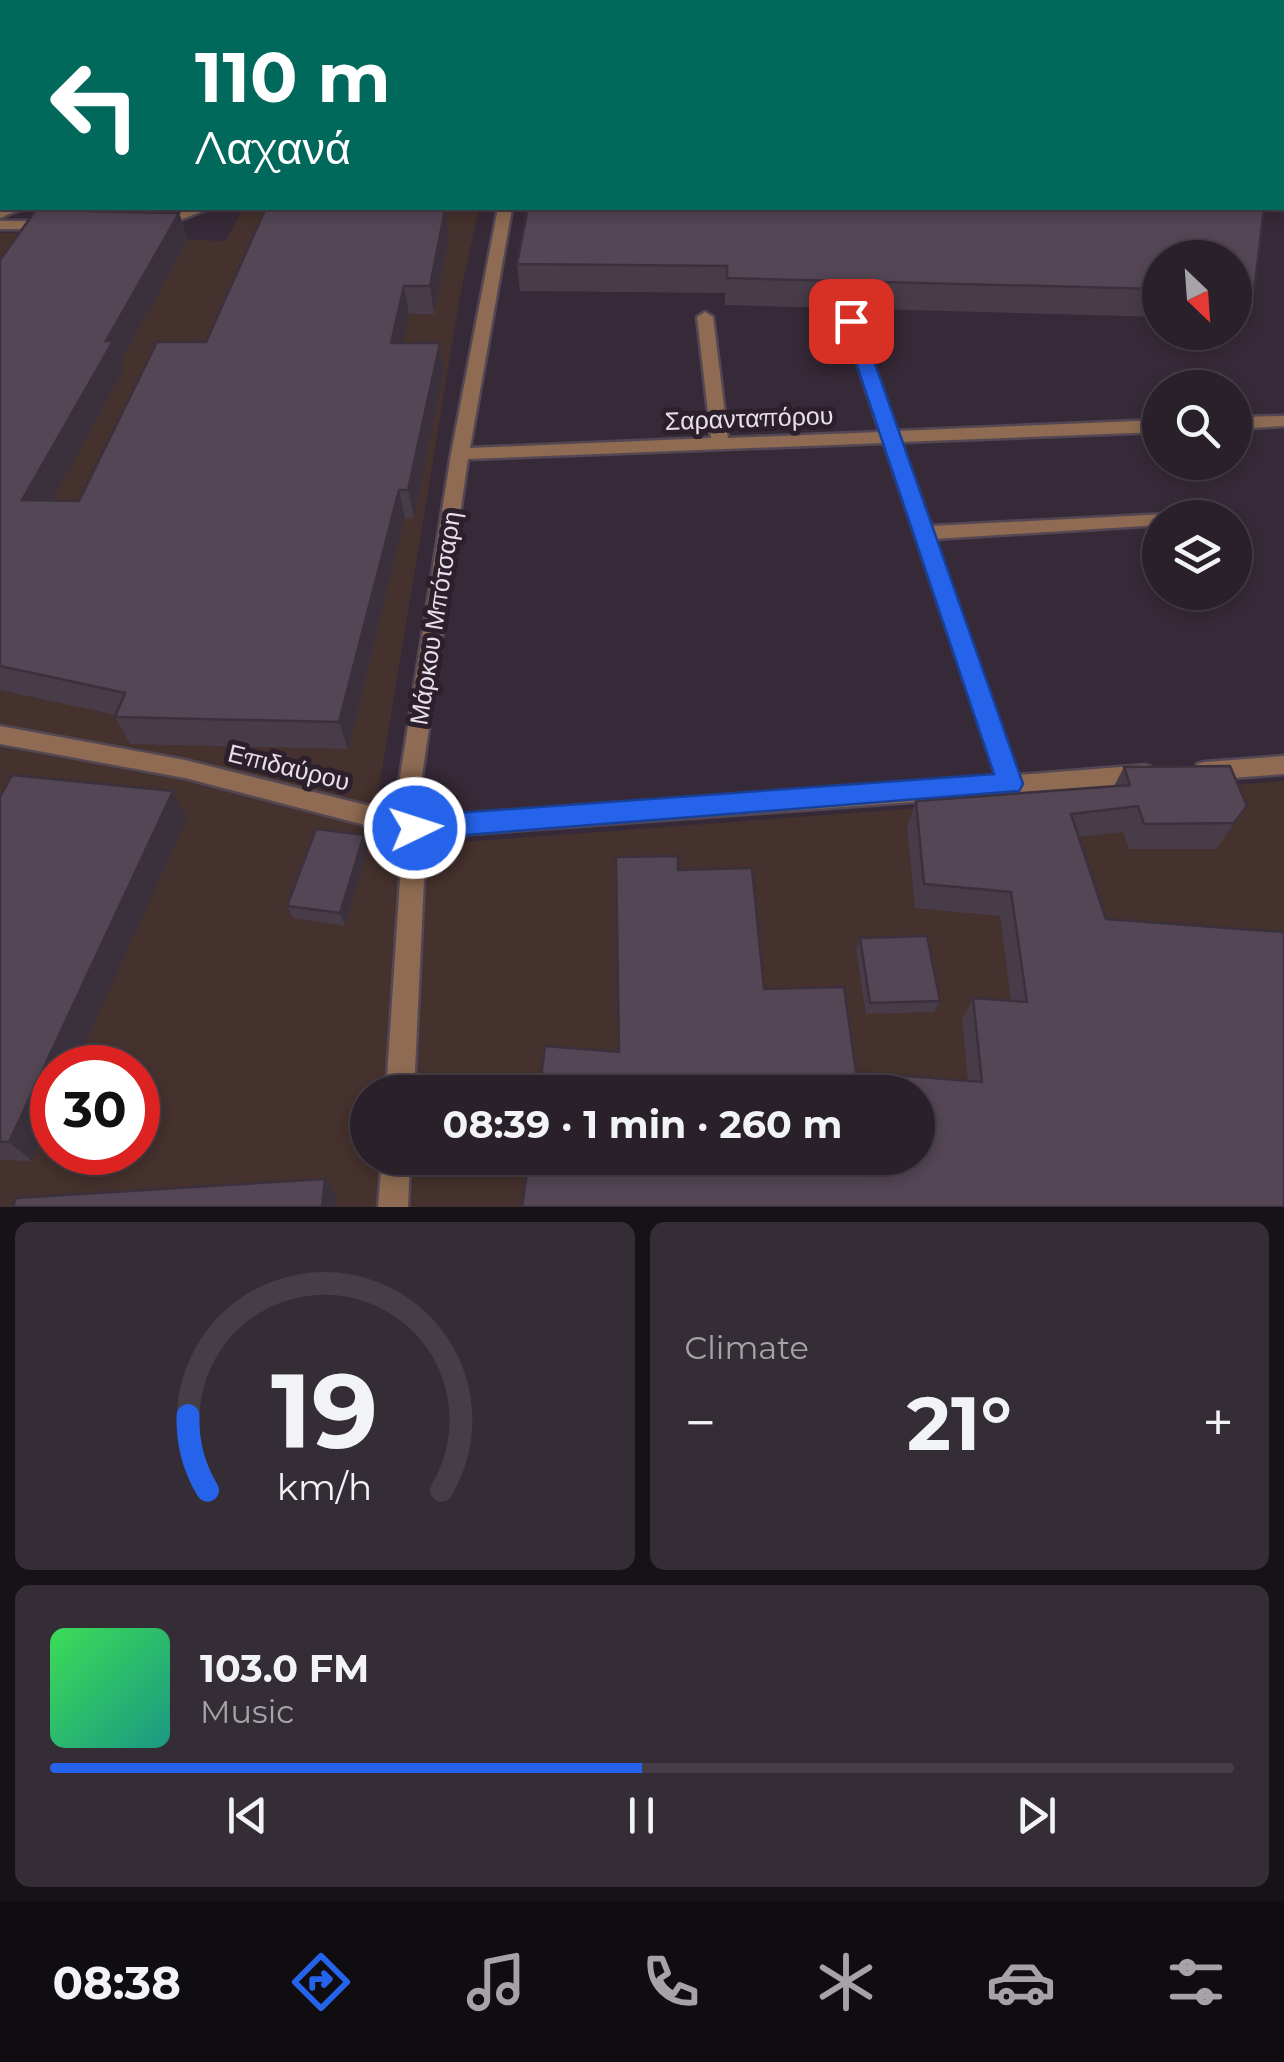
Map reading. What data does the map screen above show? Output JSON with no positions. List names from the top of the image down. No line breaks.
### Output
{"streets":{"street":["Σαρανταπόρου","Μάρκου Μπότσαρη","Επιδαύρου"]},"crossings":[["Σαρανταπόρου","Μάρκου Μπότσαρη"],["Μάρκου Μπότσαρη","Επιδαύρου"]],"north":"bottom right","page":{"turn":["110 m","Λαχανά"],"limit":"30","trip":"08:39 · 1 min · 260 m","tile":"Climate","heat":["−","21°","+"],"song":["103.0 FM","Music"],"tabs":"08:38","gauge":["19","km/h"]}}
